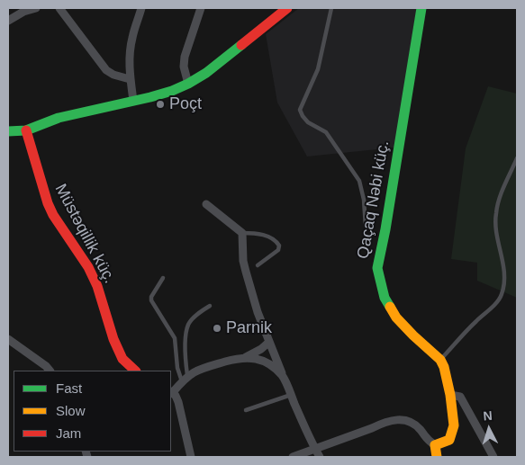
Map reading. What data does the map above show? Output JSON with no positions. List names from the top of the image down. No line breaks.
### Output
{"streets":{"street":["Qaçaq Nəbi küç.","Müstəqillik küç."]},"places":["Poçt","Parnik"],"legend":["Fast","Slow","Jam"],"north":"top"}
